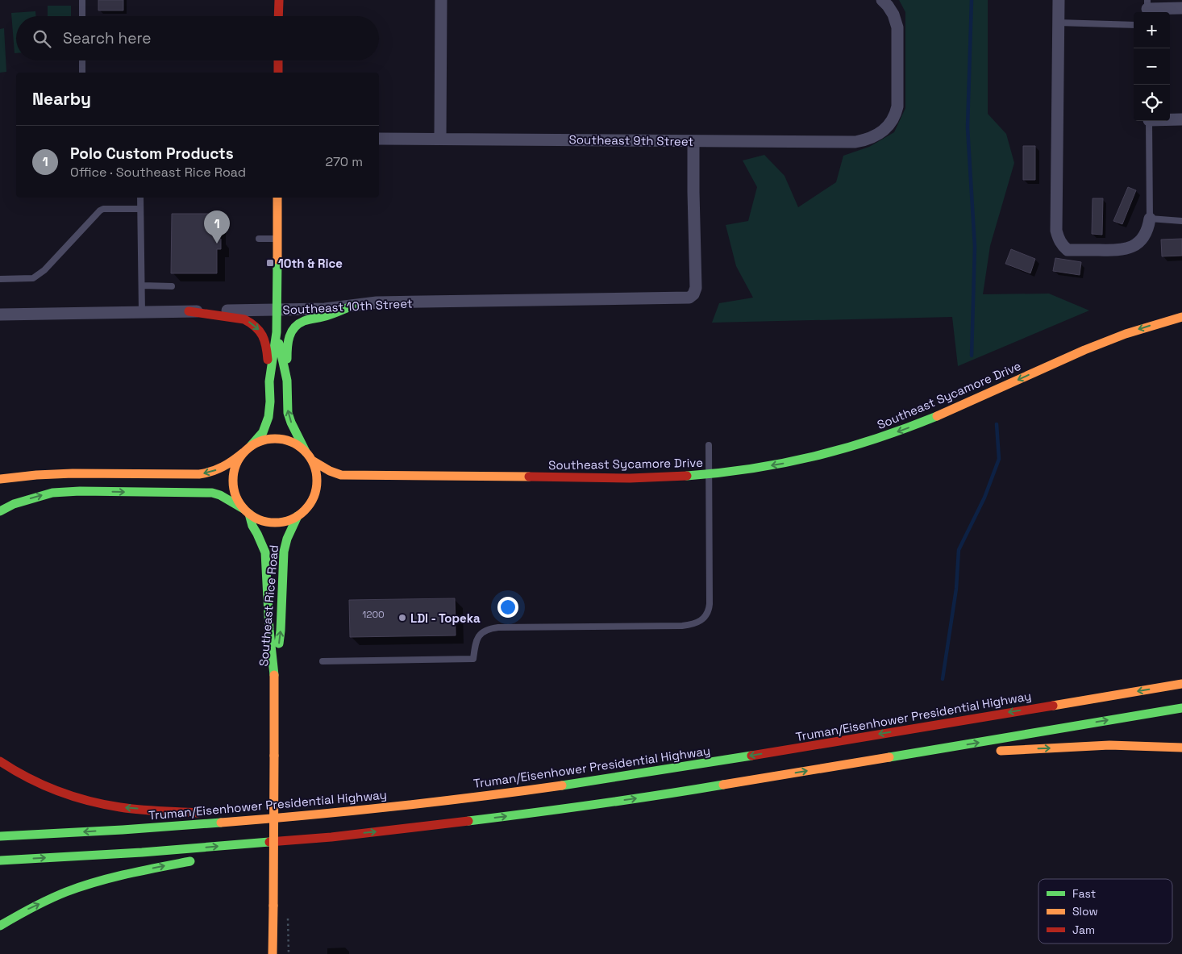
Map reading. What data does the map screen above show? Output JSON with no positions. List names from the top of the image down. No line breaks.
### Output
{"streets":{"main road":["Southeast Sycamore Drive","Southeast Rice Road","Truman/Eisenhower Presidential Highway"],"street":["Southeast 9th Street","Southeast 10th Street"]},"crossings":[["Southeast 9th Street","Southeast 10th Street"],["Southeast Sycamore Drive","Southeast Rice Road"]],"one_way":["Southeast Sycamore Drive"],"places":{"transit":["10th & Rice"],"other":["LDI - Topeka"]},"house_numbers":["1200"],"legend":["Fast","Slow","Jam"],"page":{"map_buttons":["+","−"],"search":"Search here","heading":"Nearby","list":[{"mark":"1","name":"Polo Custom Products","note":"Office · Southeast Rice Road","value":"270 m"}],"pins":"1"}}
